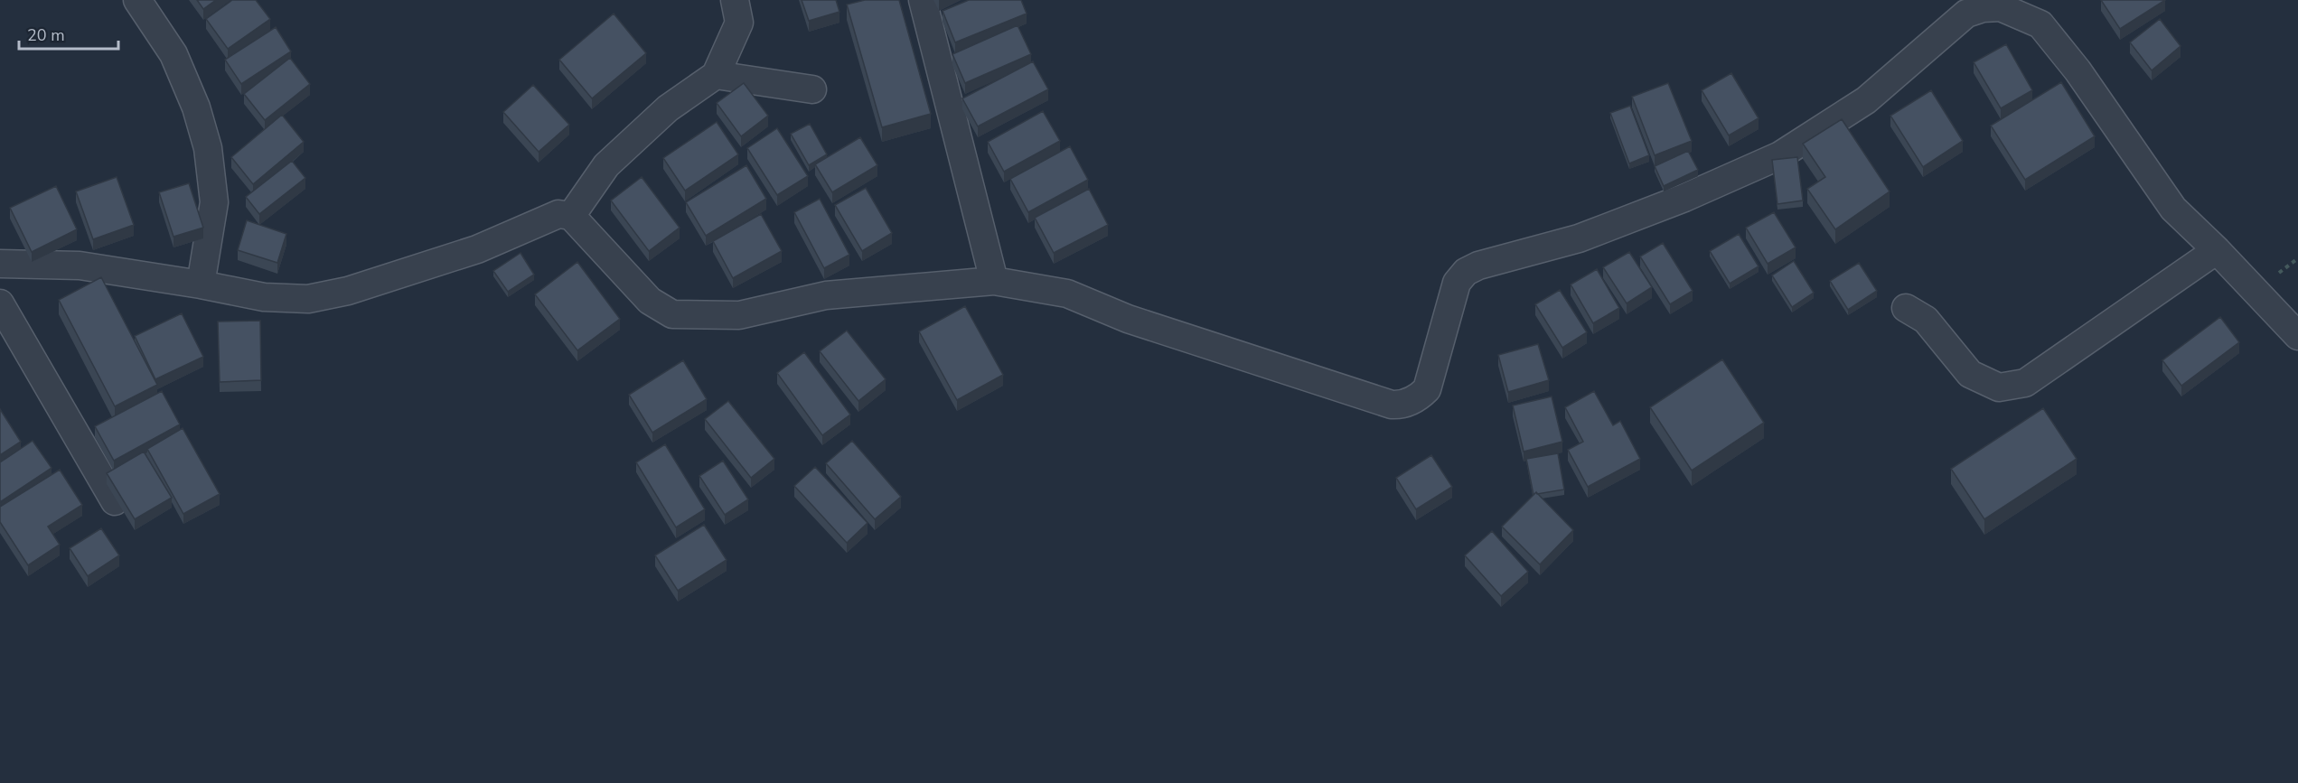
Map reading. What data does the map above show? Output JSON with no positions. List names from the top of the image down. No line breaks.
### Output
{"scale_bar":"20 m"}
